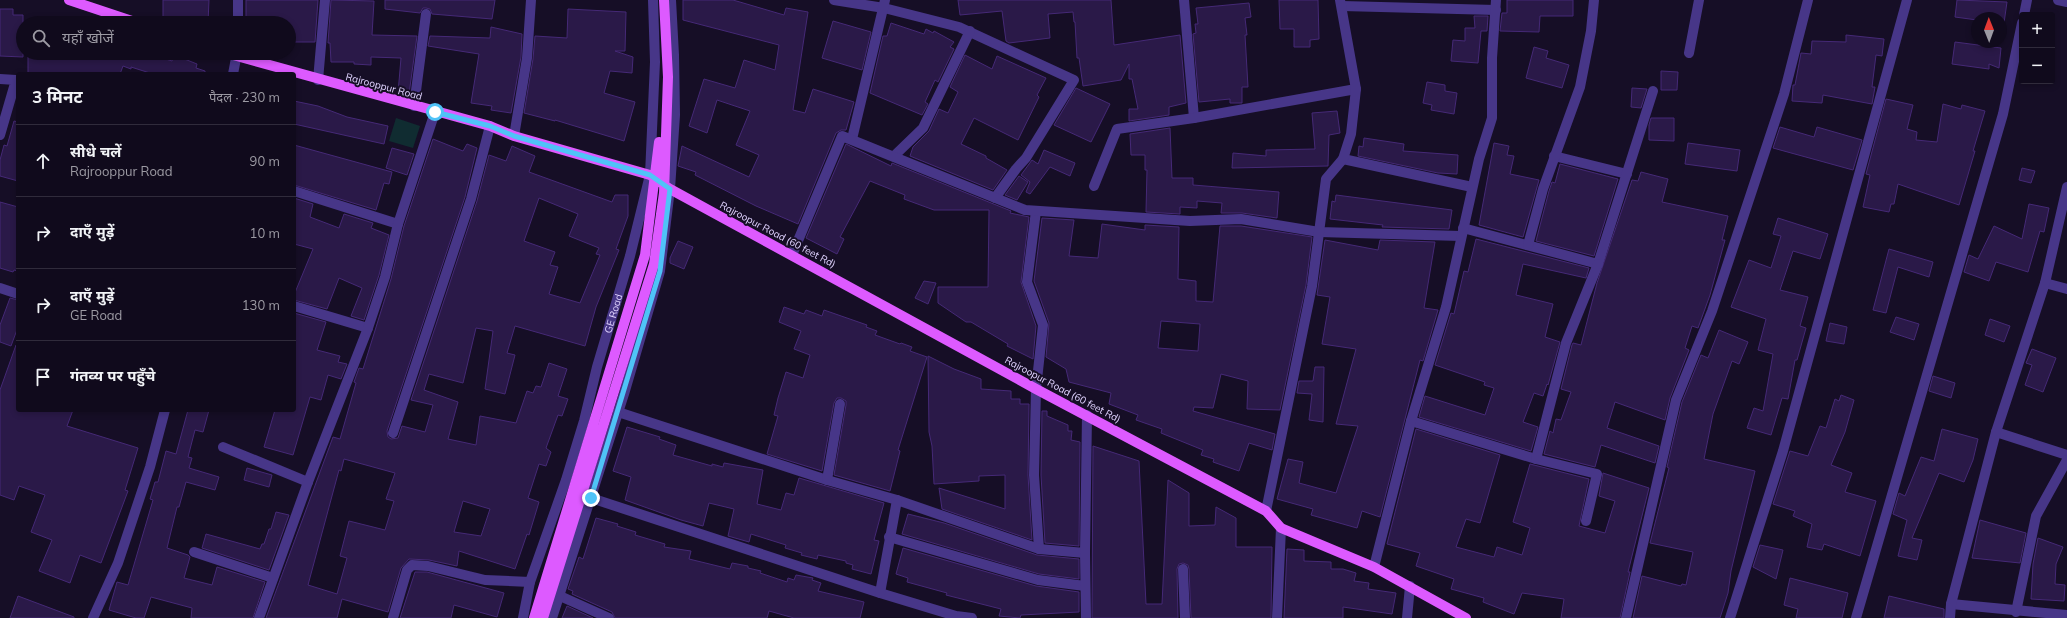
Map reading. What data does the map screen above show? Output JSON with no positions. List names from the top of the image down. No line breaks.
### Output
{"streets":{"main road":["Rajrooppur Road","Rajroopur Road (60 feet Rd)"],"street":["GE Road"]},"crossings":[["Rajrooppur Road","Rajroopur Road (60 feet Rd)"],["Rajrooppur Road","GE Road"],["Rajroopur Road (60 feet Rd)","GE Road"]],"north":"top","page":{"map_buttons":["+","−"],"search":"यहाँ खोजें","heading":["3 मिनट","पैदल · 230 m"],"list":[["सीधे चलें","Rajrooppur Road","90 m"],["दाएँ मुड़ें","10 m"],["दाएँ मुड़ें","GE Road","130 m"],"गंतव्य पर पहुँचे"]}}
